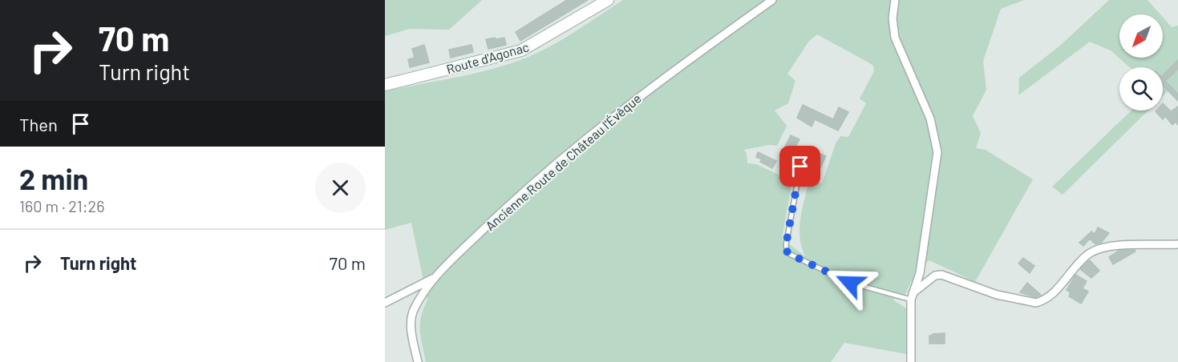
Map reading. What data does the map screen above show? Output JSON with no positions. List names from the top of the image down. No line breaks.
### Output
{"streets":{"main road":["Route d'Agonac"],"street":["Ancienne Route de Château l'Évêque"]},"north":"bottom left","page":{"turn":["70 m","Turn right"],"then":"Then","heading":["2 min","160 m · 21:26"],"list":[{"name":"Turn right","value":"70 m"}]}}
